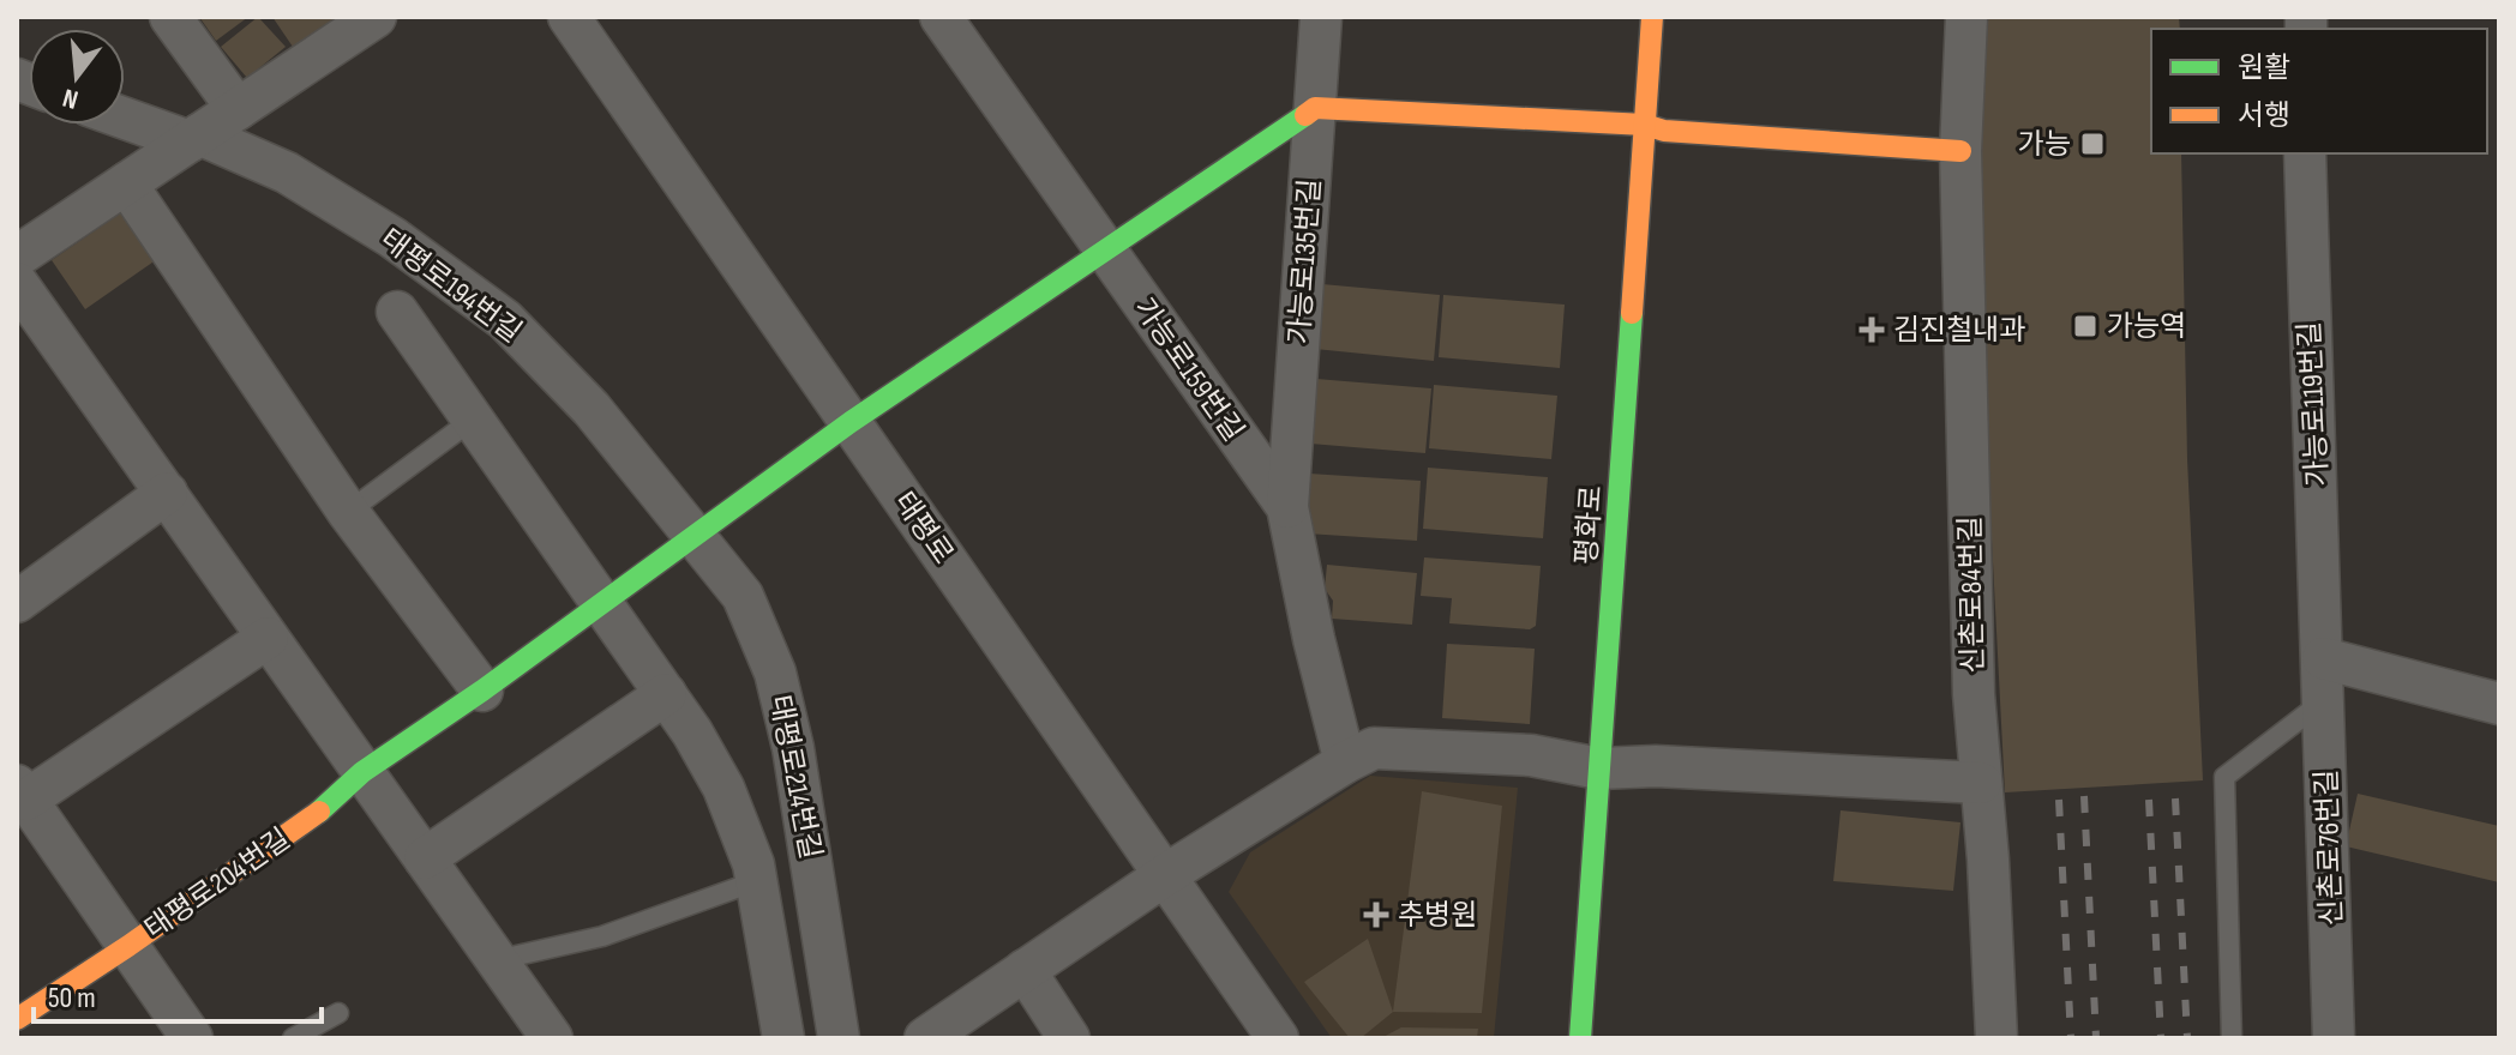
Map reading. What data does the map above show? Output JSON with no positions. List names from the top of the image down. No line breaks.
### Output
{"streets":{"street":["가능로135번길","태평로194번길","가능로159번길","가능로119번길","평화로","태평로","신촌로84번길","태평로214번길","신촌로76번길","태평로204번길"]},"crossings":[["가능로135번길","가능로159번길"],["가능로135번길","태평로204번길"],["태평로194번길","태평로214번길"],["태평로194번길","태평로204번길"],["가능로159번길","태평로204번길"],["가능로119번길","신촌로76번길"],["태평로","태평로204번길"],["태평로214번길","태평로204번길"]],"places":{"transit":["가능","가능역"],"health":["김진철내과","추병원"]},"legend":["원활","서행"],"scale_bar":"50 m","north":"bottom"}
